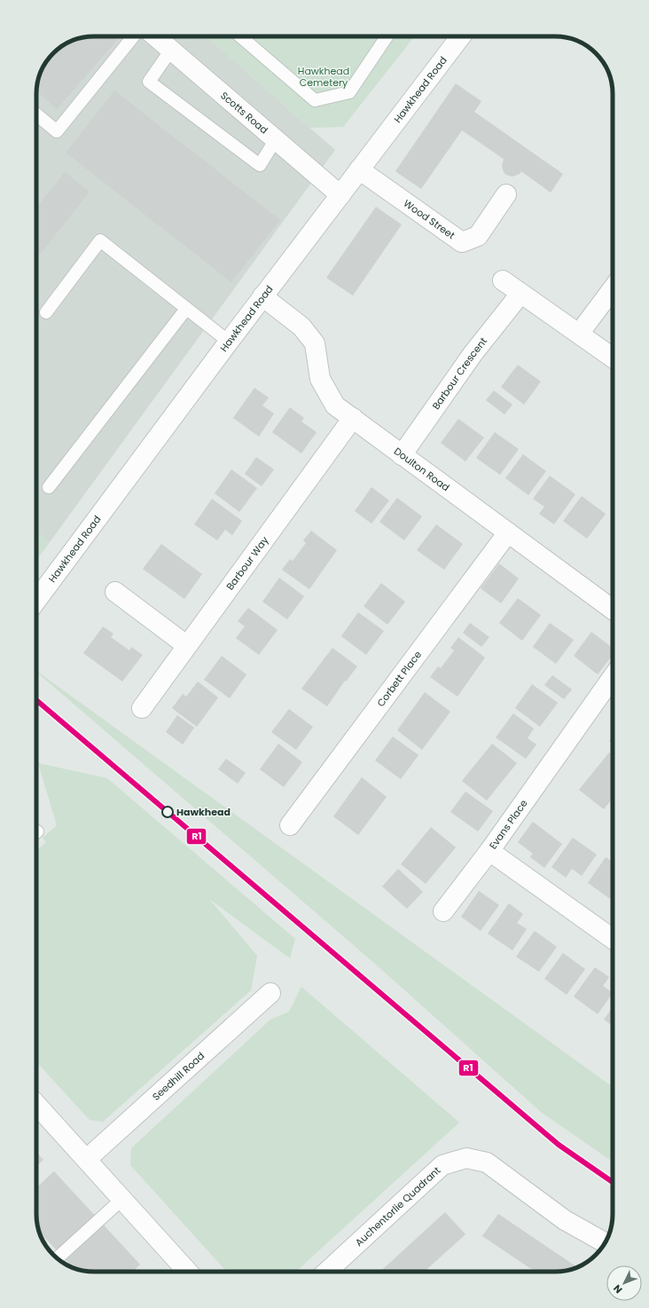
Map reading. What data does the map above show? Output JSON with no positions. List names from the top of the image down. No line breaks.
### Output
{"streets":{"street":["Hawkhead Road","Scotts Road","Wood Street","Barbour Crescent","Doulton Road","Barbour Way","Corbett Place","Evans Place","Seedhill Road","Auchentorlie Quadrant"]},"crossings":[["Hawkhead Road","Scotts Road"],["Hawkhead Road","Wood Street"],["Hawkhead Road","Doulton Road"],["Barbour Crescent","Doulton Road"],["Doulton Road","Barbour Way"],["Doulton Road","Corbett Place"]],"parks":["Hawkhead Cemetery"],"places":["Hawkhead"],"lines":["transit line R1"],"north":"bottom left"}
